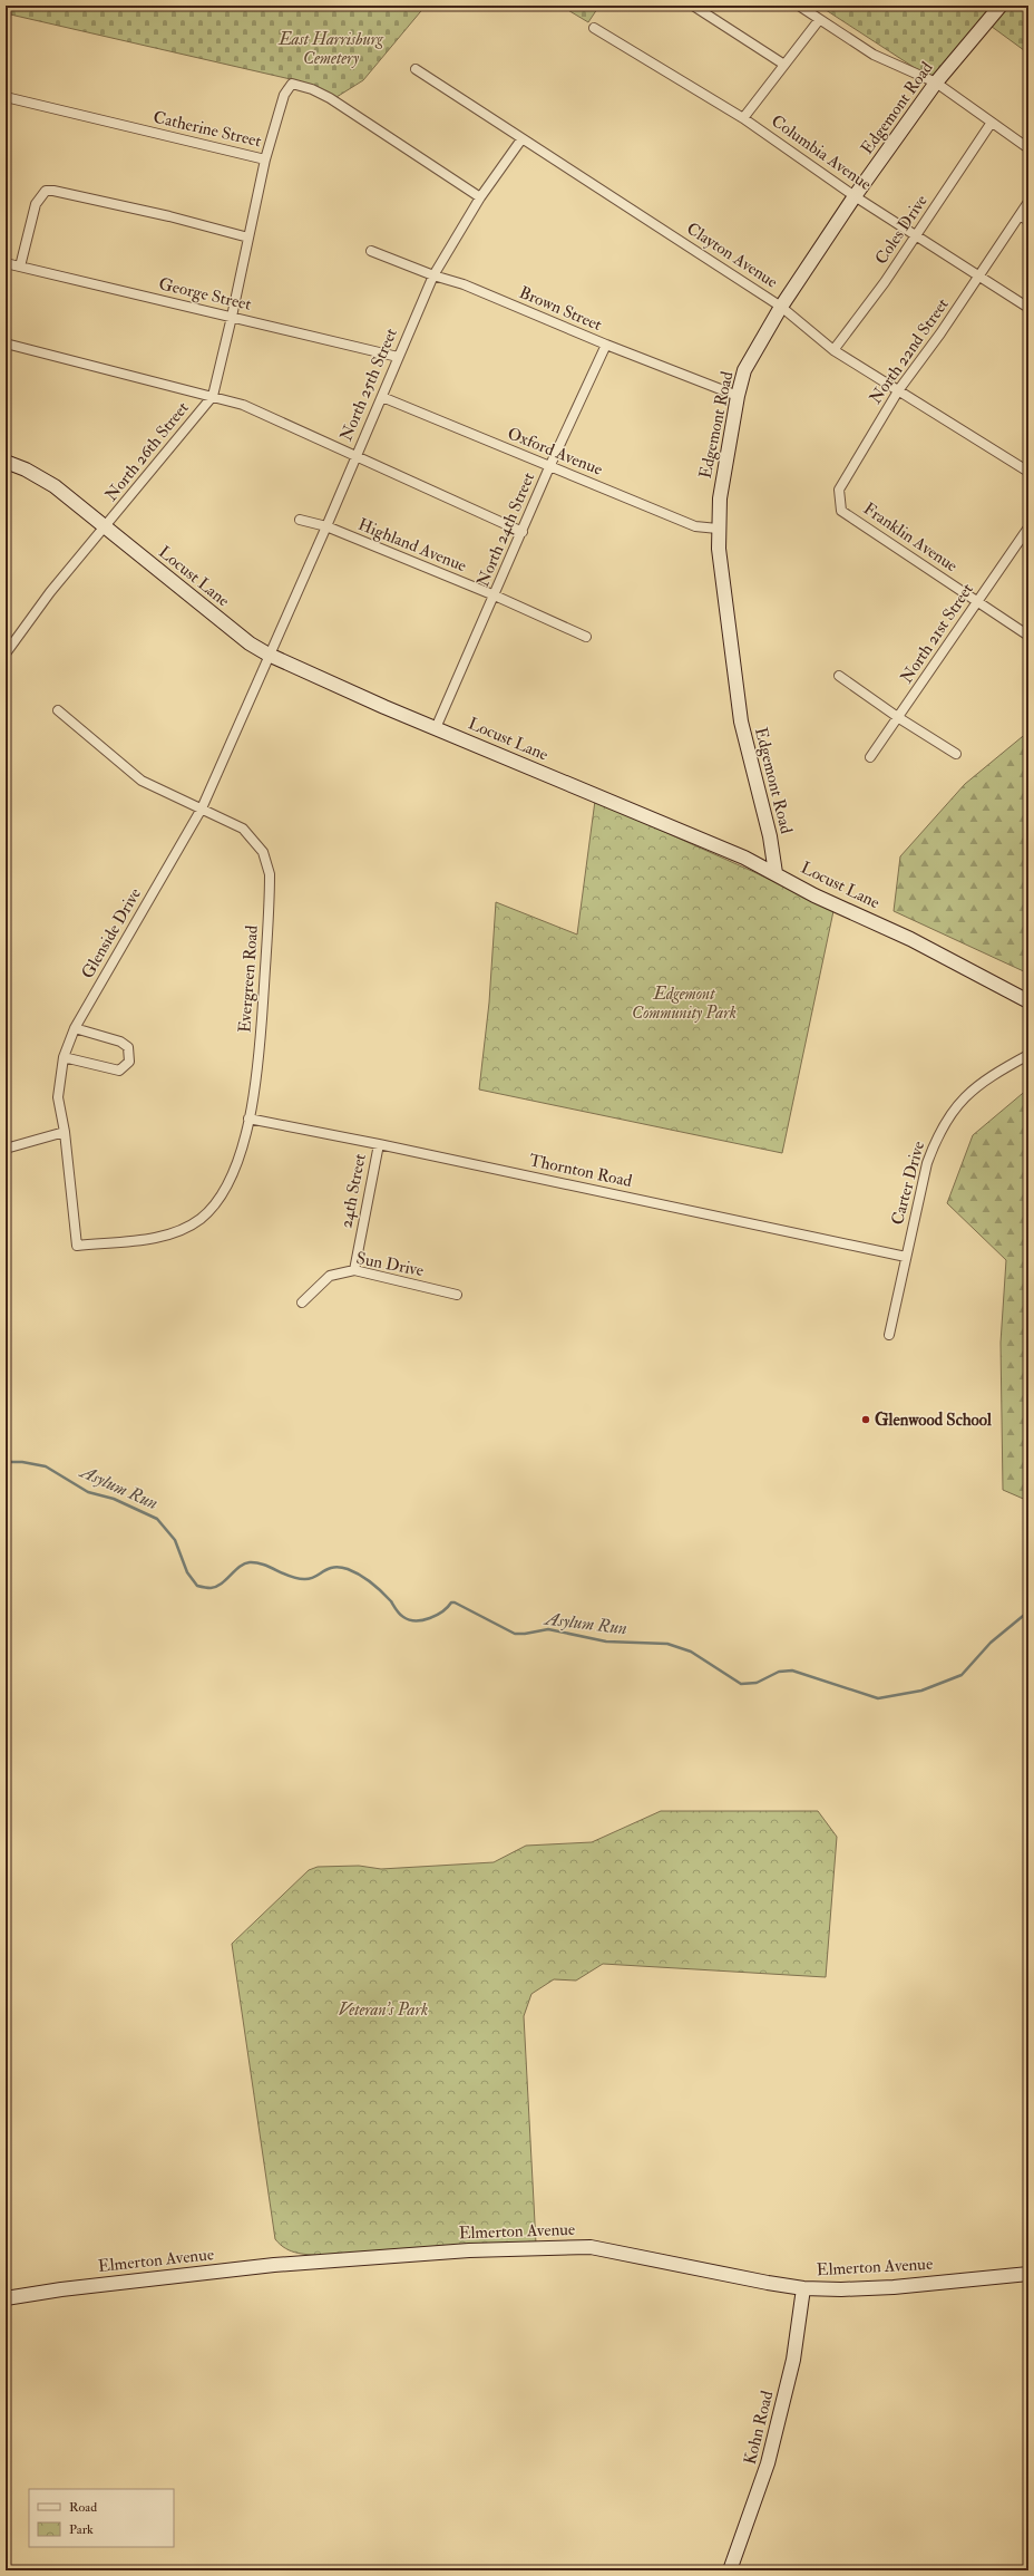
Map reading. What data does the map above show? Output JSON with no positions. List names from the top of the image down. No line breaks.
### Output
{"streets":{"street":["Edgemont Road","Catherine Street","Columbia Avenue","Coles Drive","Clayton Avenue","George Street","Brown Street","North 22nd Street","North 25th Street","North 26th Street","Oxford Avenue","North 24th Street","Franklin Avenue","Highland Avenue","Locust Lane","North 21st Street","Glenside Drive","Evergreen Road","Thornton Road","Carter Drive","24th Street","Sun Drive","Elmerton Avenue","Kohn Road"]},"crossings":[["Edgemont Road","Columbia Avenue"],["Edgemont Road","Clayton Avenue"],["Edgemont Road","Brown Street"],["Edgemont Road","Oxford Avenue"],["Edgemont Road","Locust Lane"],["Catherine Street","North 25th Street"],["Catherine Street","North 26th Street"],["Columbia Avenue","Coles Drive"],["Columbia Avenue","North 22nd Street"],["Coles Drive","Clayton Avenue"],["Clayton Avenue","North 22nd Street"],["Clayton Avenue","North 25th Street"],["George Street","North 25th Street"],["George Street","North 26th Street"],["Brown Street","North 25th Street"],["Brown Street","North 24th Street"],["North 22nd Street","Franklin Avenue"],["North 25th Street","Oxford Avenue"],["North 25th Street","Highland Avenue"],["North 25th Street","Locust Lane"],["North 25th Street","Glenside Drive"],["North 26th Street","Locust Lane"],["Oxford Avenue","North 24th Street"],["North 24th Street","Highland Avenue"],["North 24th Street","Locust Lane"],["Franklin Avenue","North 21st Street"],["Locust Lane","Glenside Drive"],["Glenside Drive","Evergreen Road"],["Evergreen Road","Thornton Road"],["Thornton Road","Carter Drive"],["Thornton Road","24th Street"],["24th Street","Sun Drive"],["Elmerton Avenue","Kohn Road"]],"water":["Asylum Run"],"parks":["East Harrisburg Cemetery","Edgemont Community Park","Veteran's Park"],"places":["Glenwood School"],"legend":["Road","Park"]}
